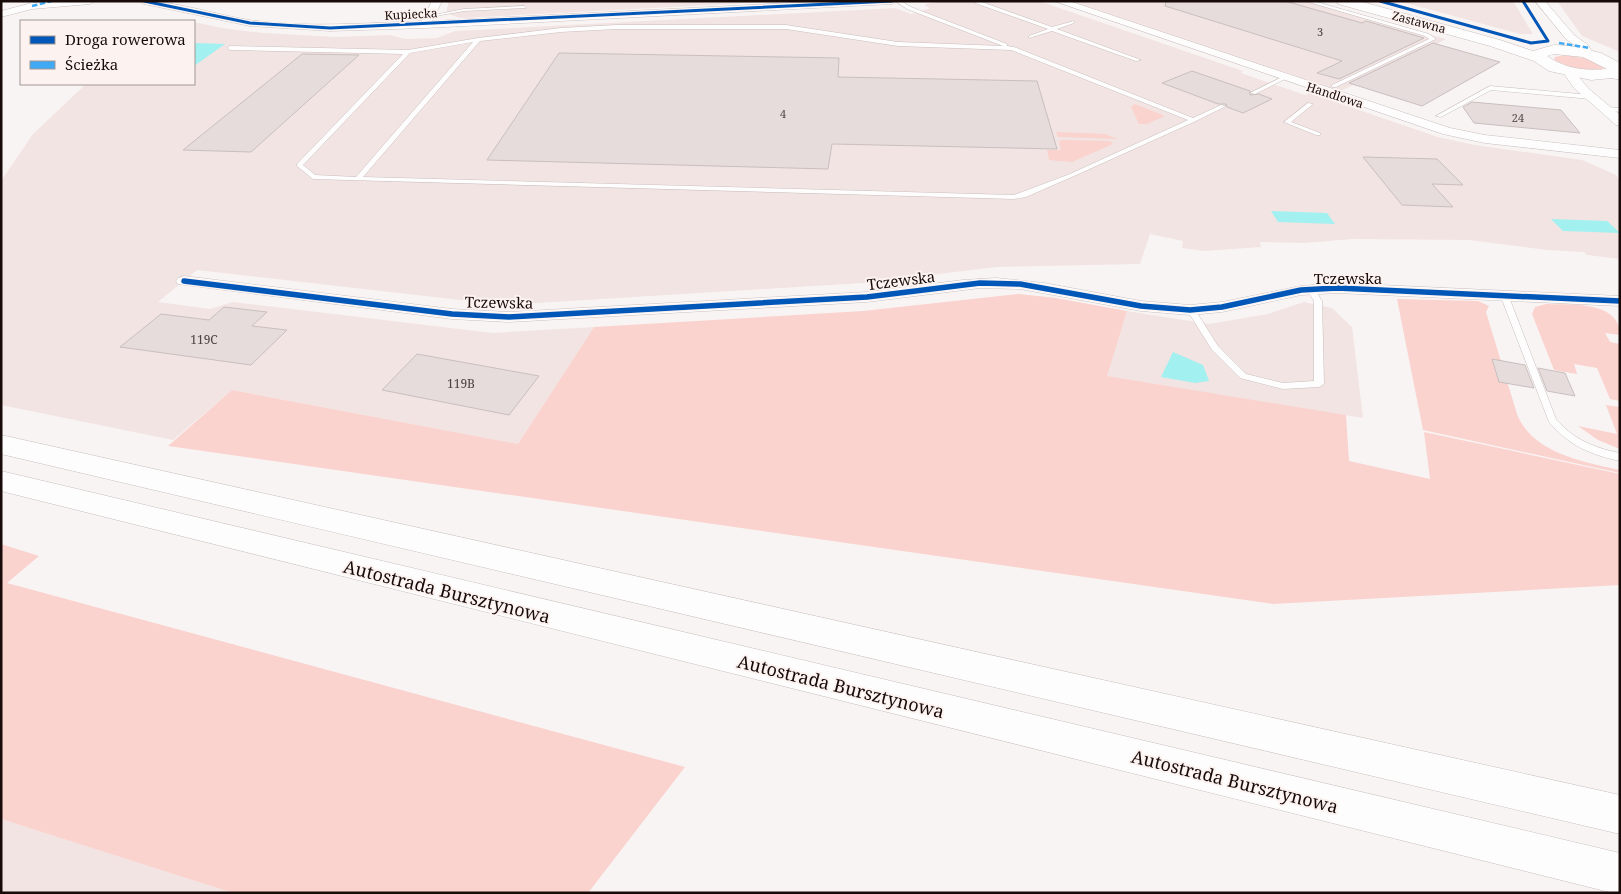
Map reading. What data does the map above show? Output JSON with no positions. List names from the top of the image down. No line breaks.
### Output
{"streets":{"main road":["Zastawna","Autostrada Bursztynowa"],"street":["Kupiecka","Handlowa","Tczewska"]},"house_numbers":["3","4","24","119C","119B"],"legend":["Droga rowerowa","Ścieżka"]}
